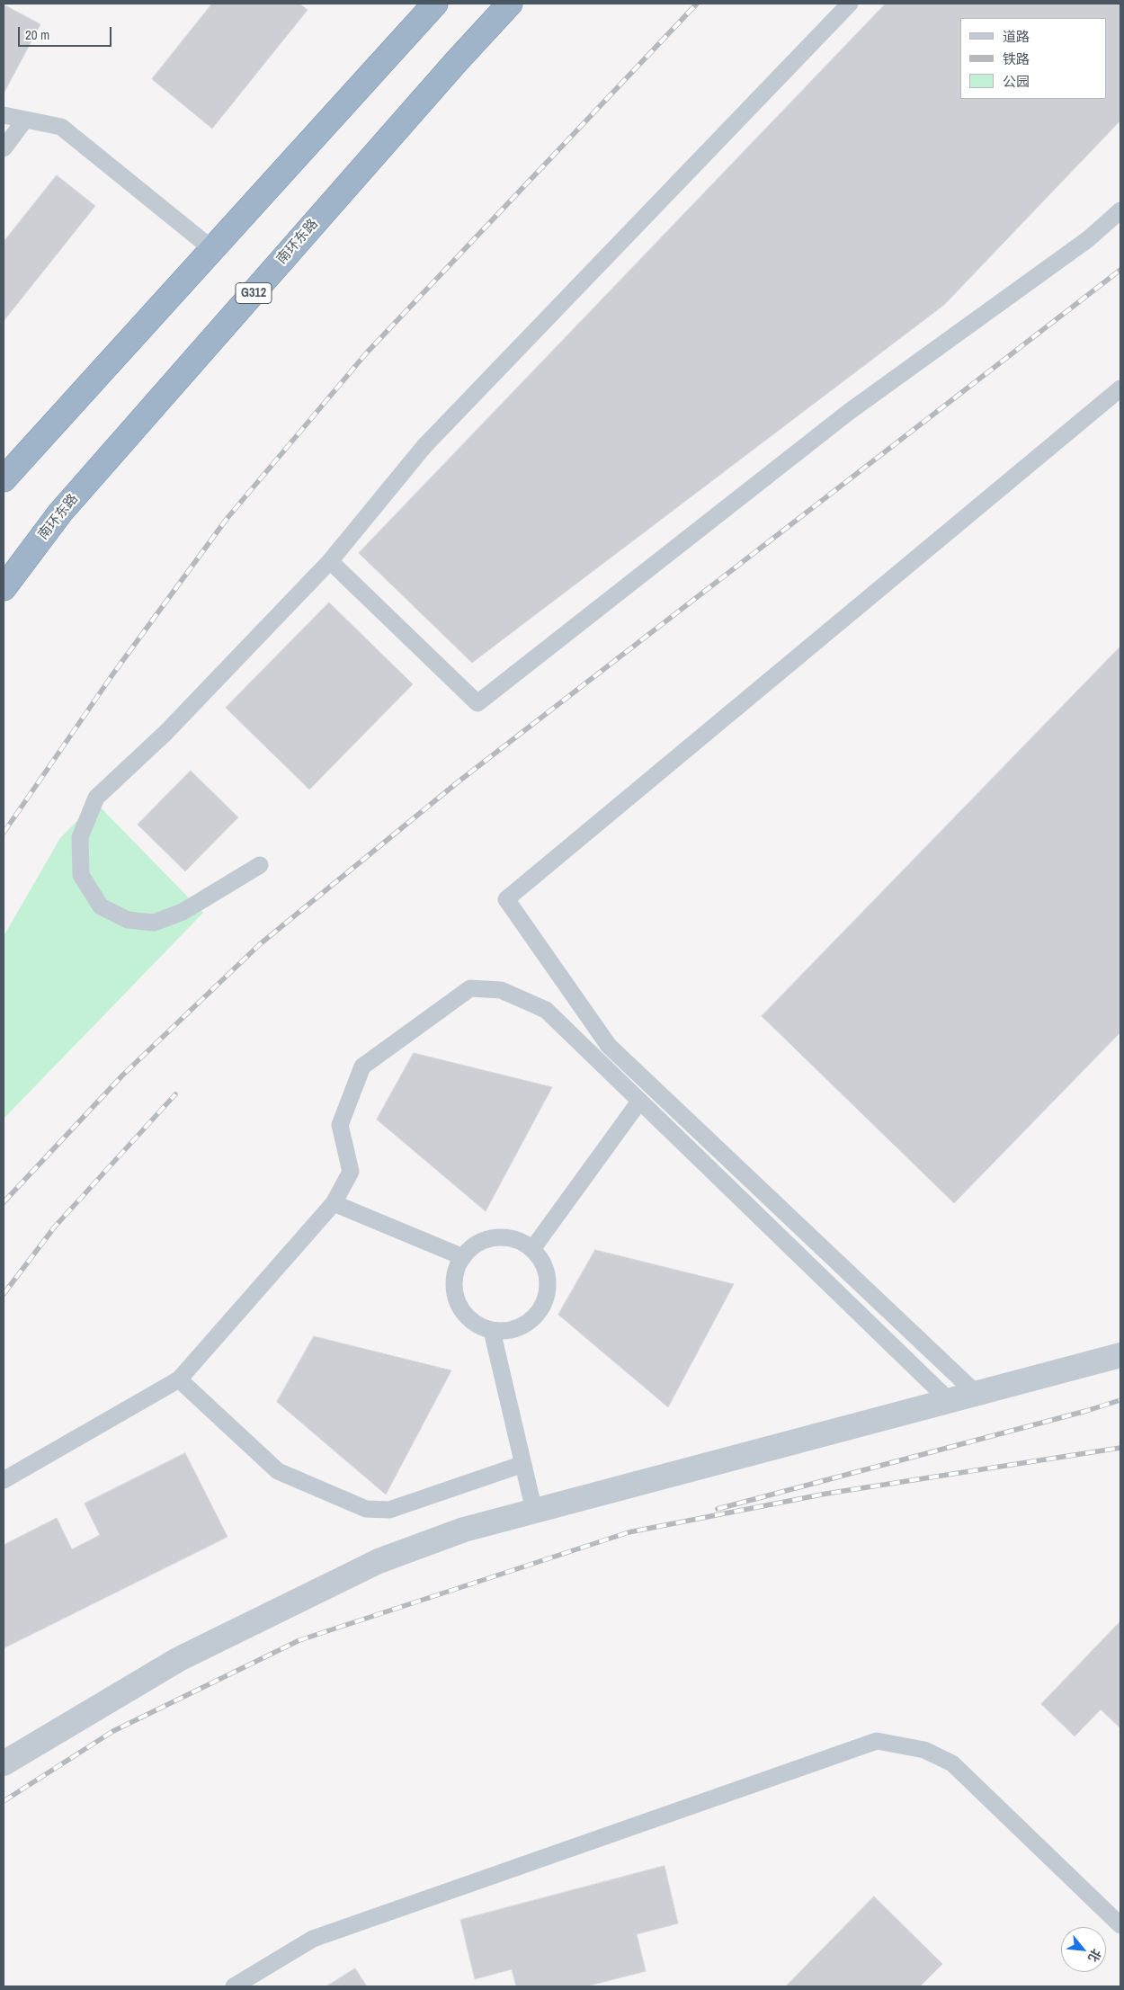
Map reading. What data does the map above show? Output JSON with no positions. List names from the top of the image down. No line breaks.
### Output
{"streets":{"highway":["南环东路","G312"]},"legend":["道路","铁路","公园"],"scale_bar":"20 m","north":"bottom right"}
